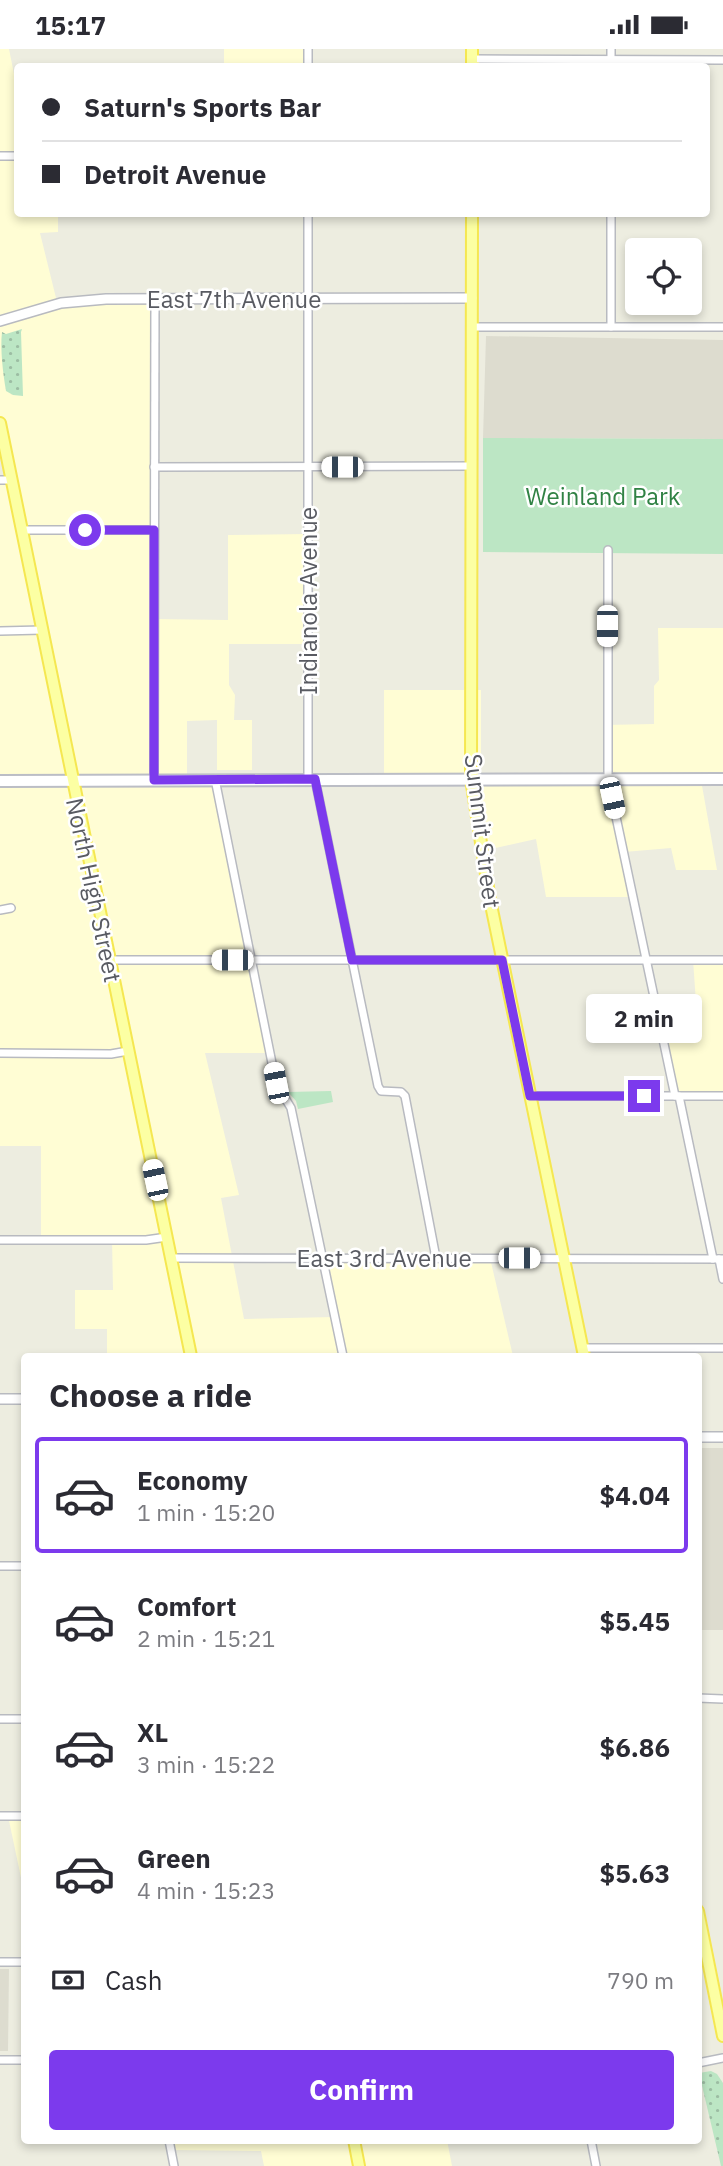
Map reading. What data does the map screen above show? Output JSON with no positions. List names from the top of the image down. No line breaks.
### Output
{"streets":{"main road":["Summit Street","North High Street"],"street":["East 7th Avenue","Indianola Avenue","East 3rd Avenue"]},"crossings":[["East 7th Avenue","Indianola Avenue"],["East 7th Avenue","Summit Street"],["Indianola Avenue","East 3rd Avenue"],["Summit Street","East 3rd Avenue"],["North High Street","East 3rd Avenue"]],"parks":["Weinland Park"],"page":{"status":"15:17","banner":["Saturn's Sports Bar","Detroit Avenue"],"bubble":"2 min","heading":"Choose a ride","list":[{"name":"Economy","note":"1 min · 15:20","value":"$4.04"},{"name":"Comfort","note":"2 min · 15:21","value":"$5.45"},{"name":"XL","note":"3 min · 15:22","value":"$6.86"},{"name":"Green","note":"4 min · 15:23","value":"$5.63"}],"pay":["Cash","790 m"],"buttons":"Confirm"}}
